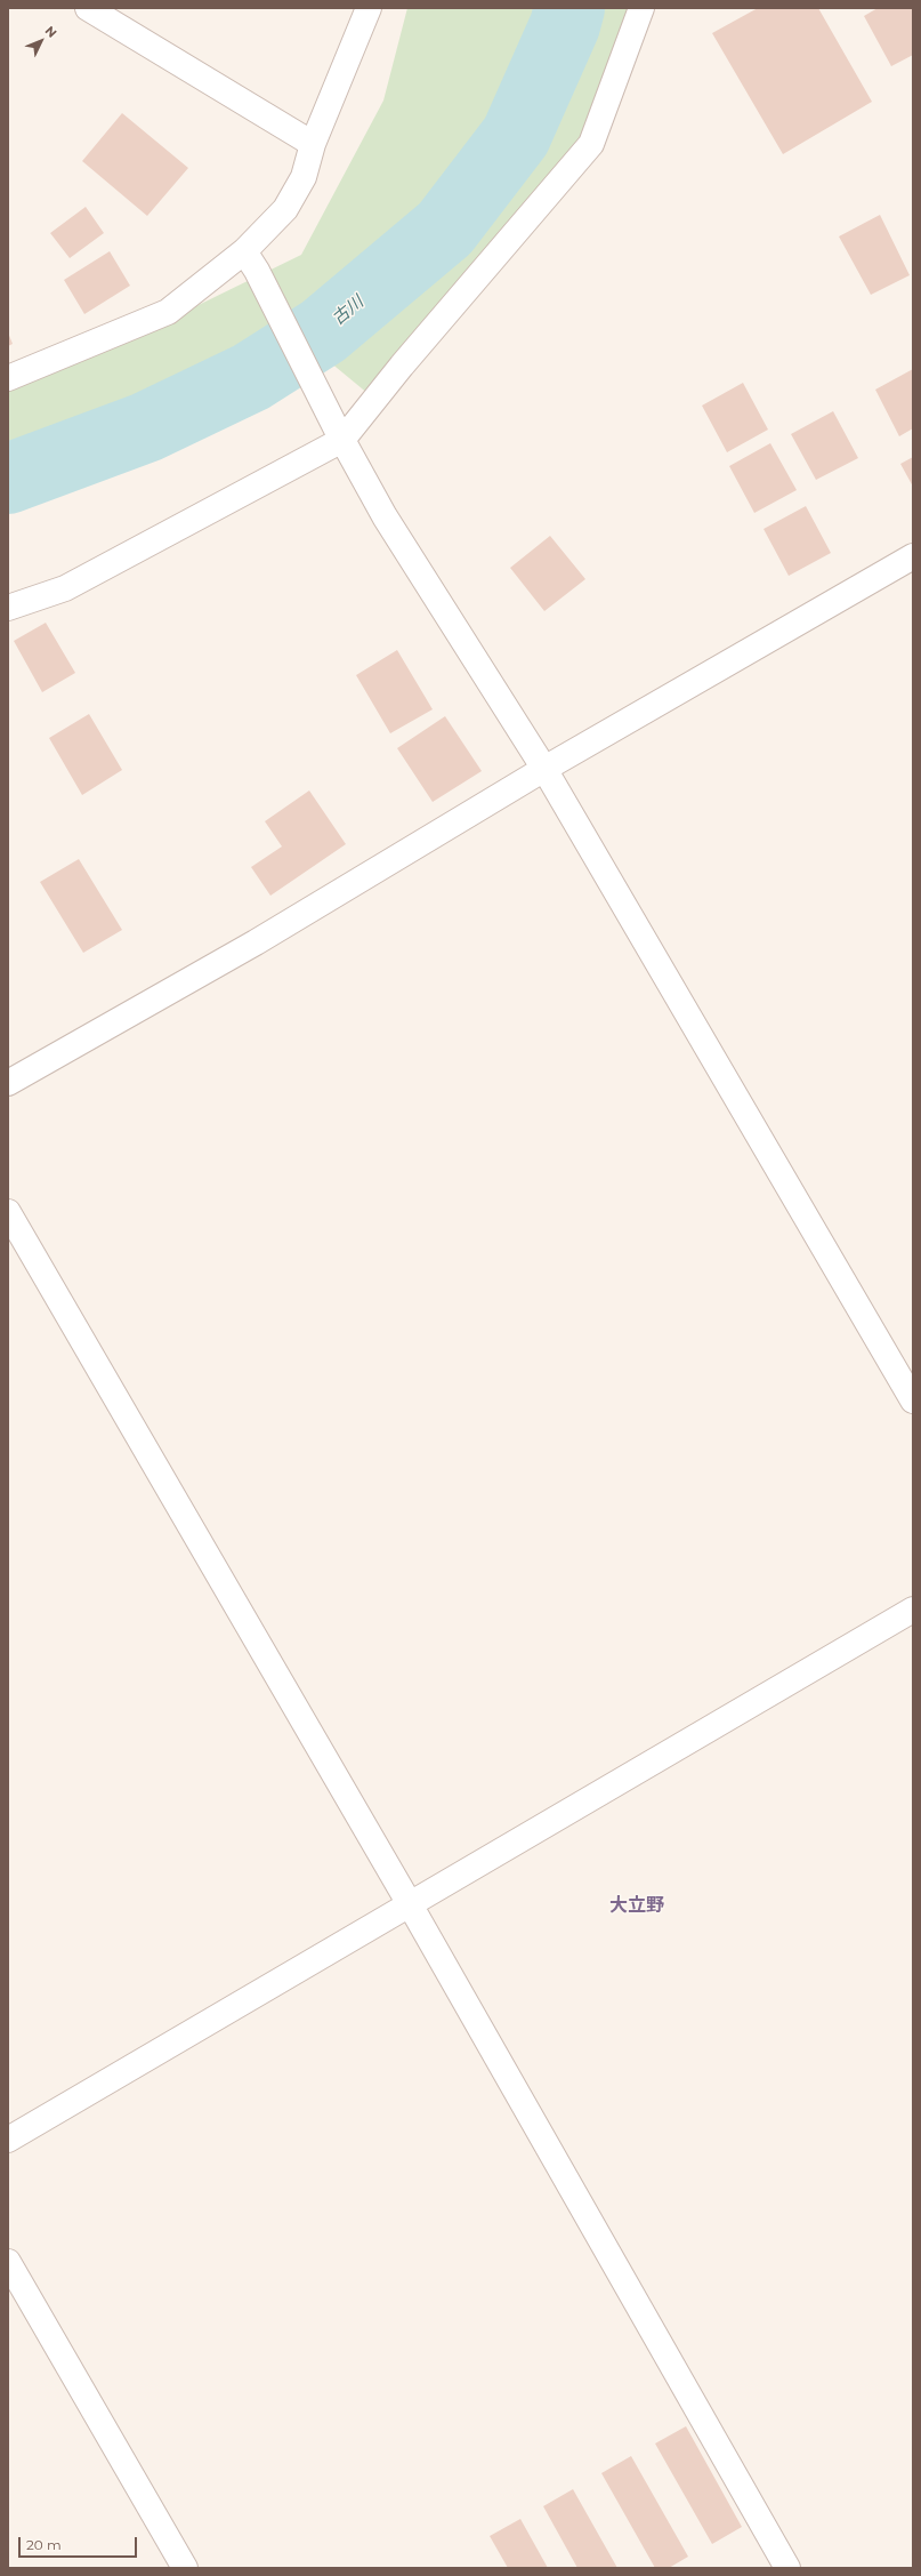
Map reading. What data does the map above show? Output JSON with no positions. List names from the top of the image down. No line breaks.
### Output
{"districts":["大立野"],"water":["古川"],"scale_bar":"20 m","north":"top right"}
